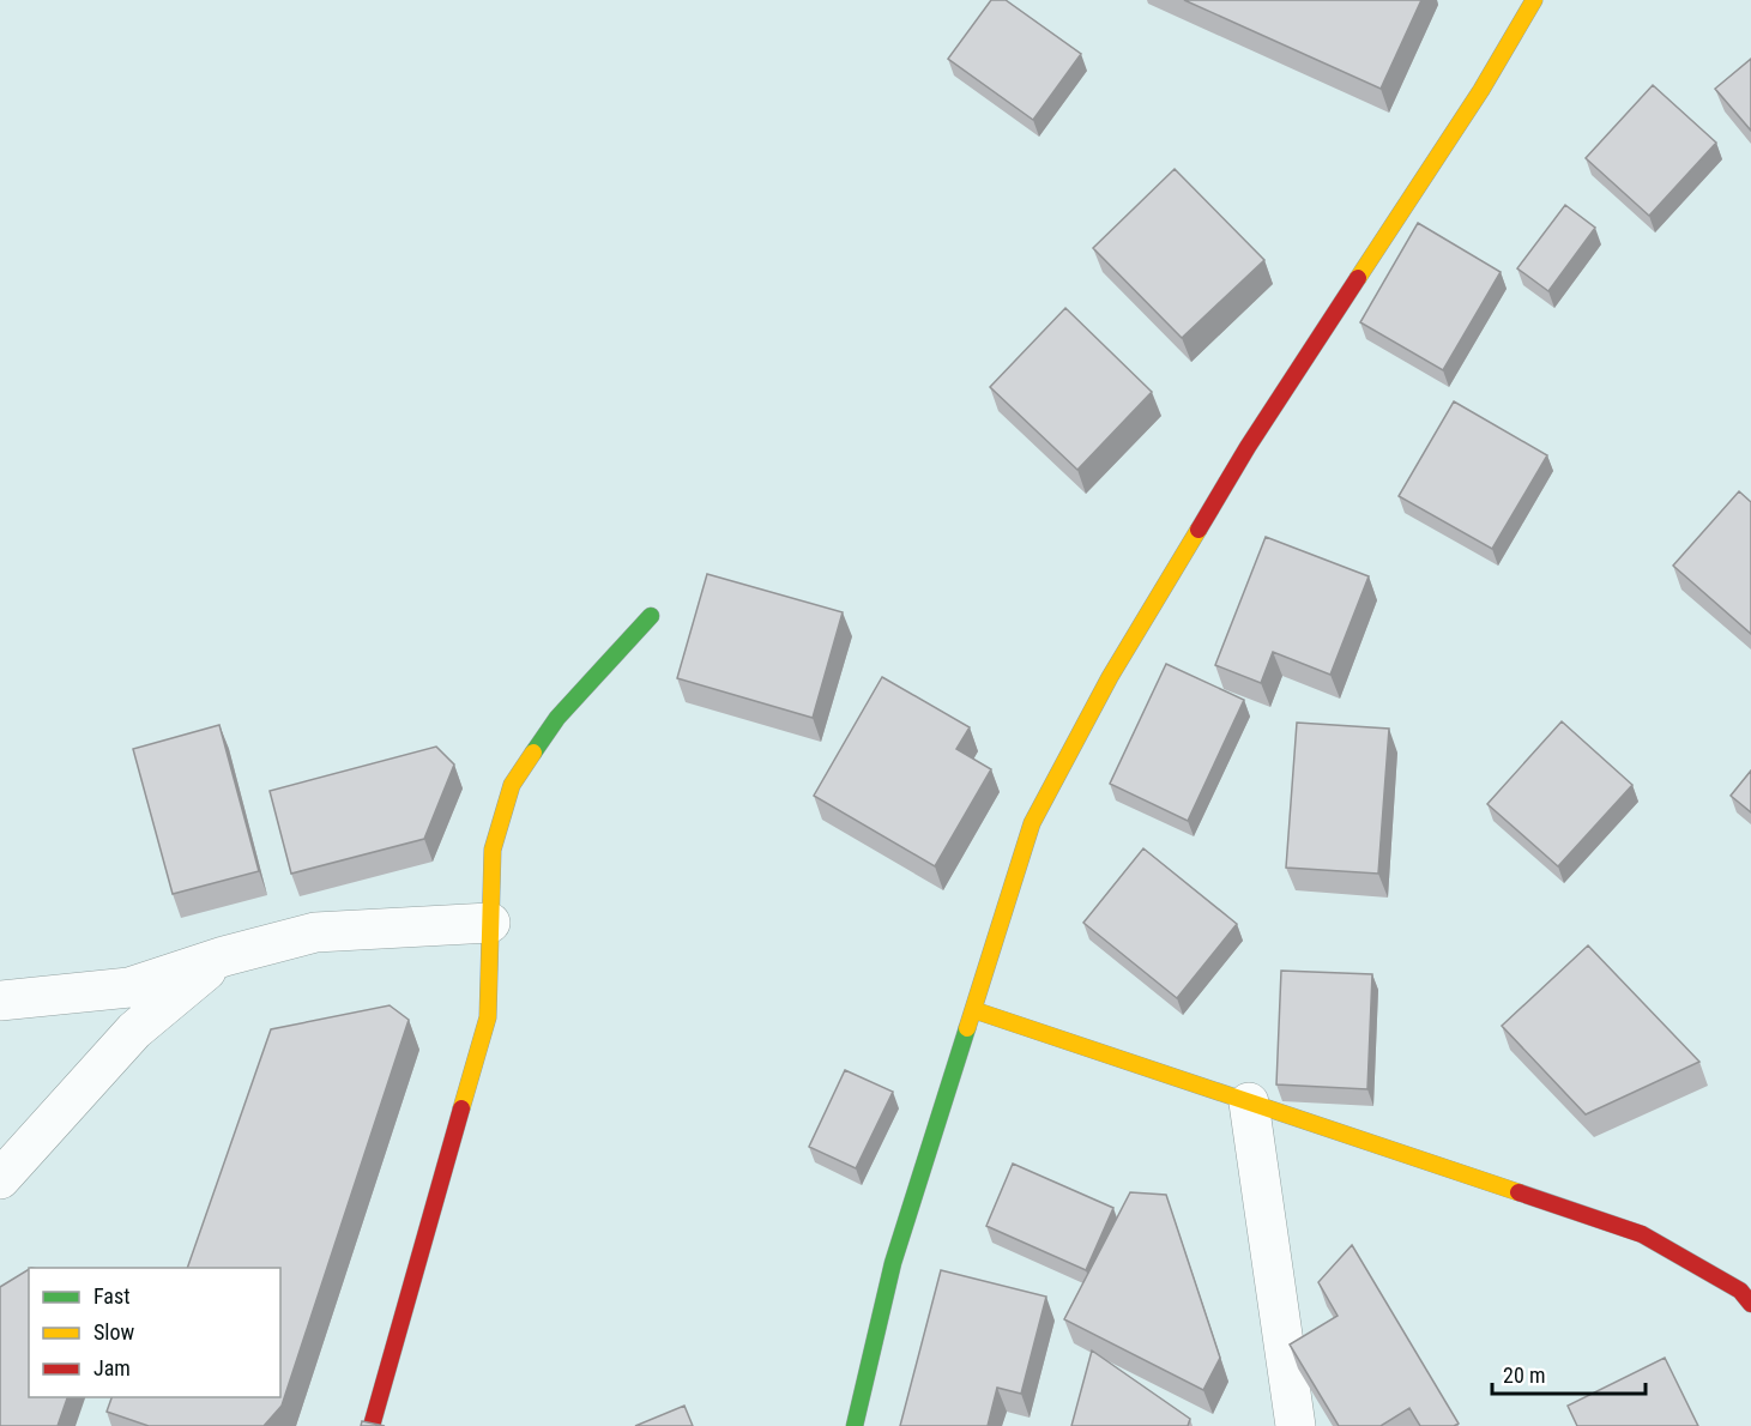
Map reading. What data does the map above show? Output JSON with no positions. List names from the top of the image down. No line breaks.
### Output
{"legend":["Fast","Slow","Jam"],"scale_bar":"20 m"}
